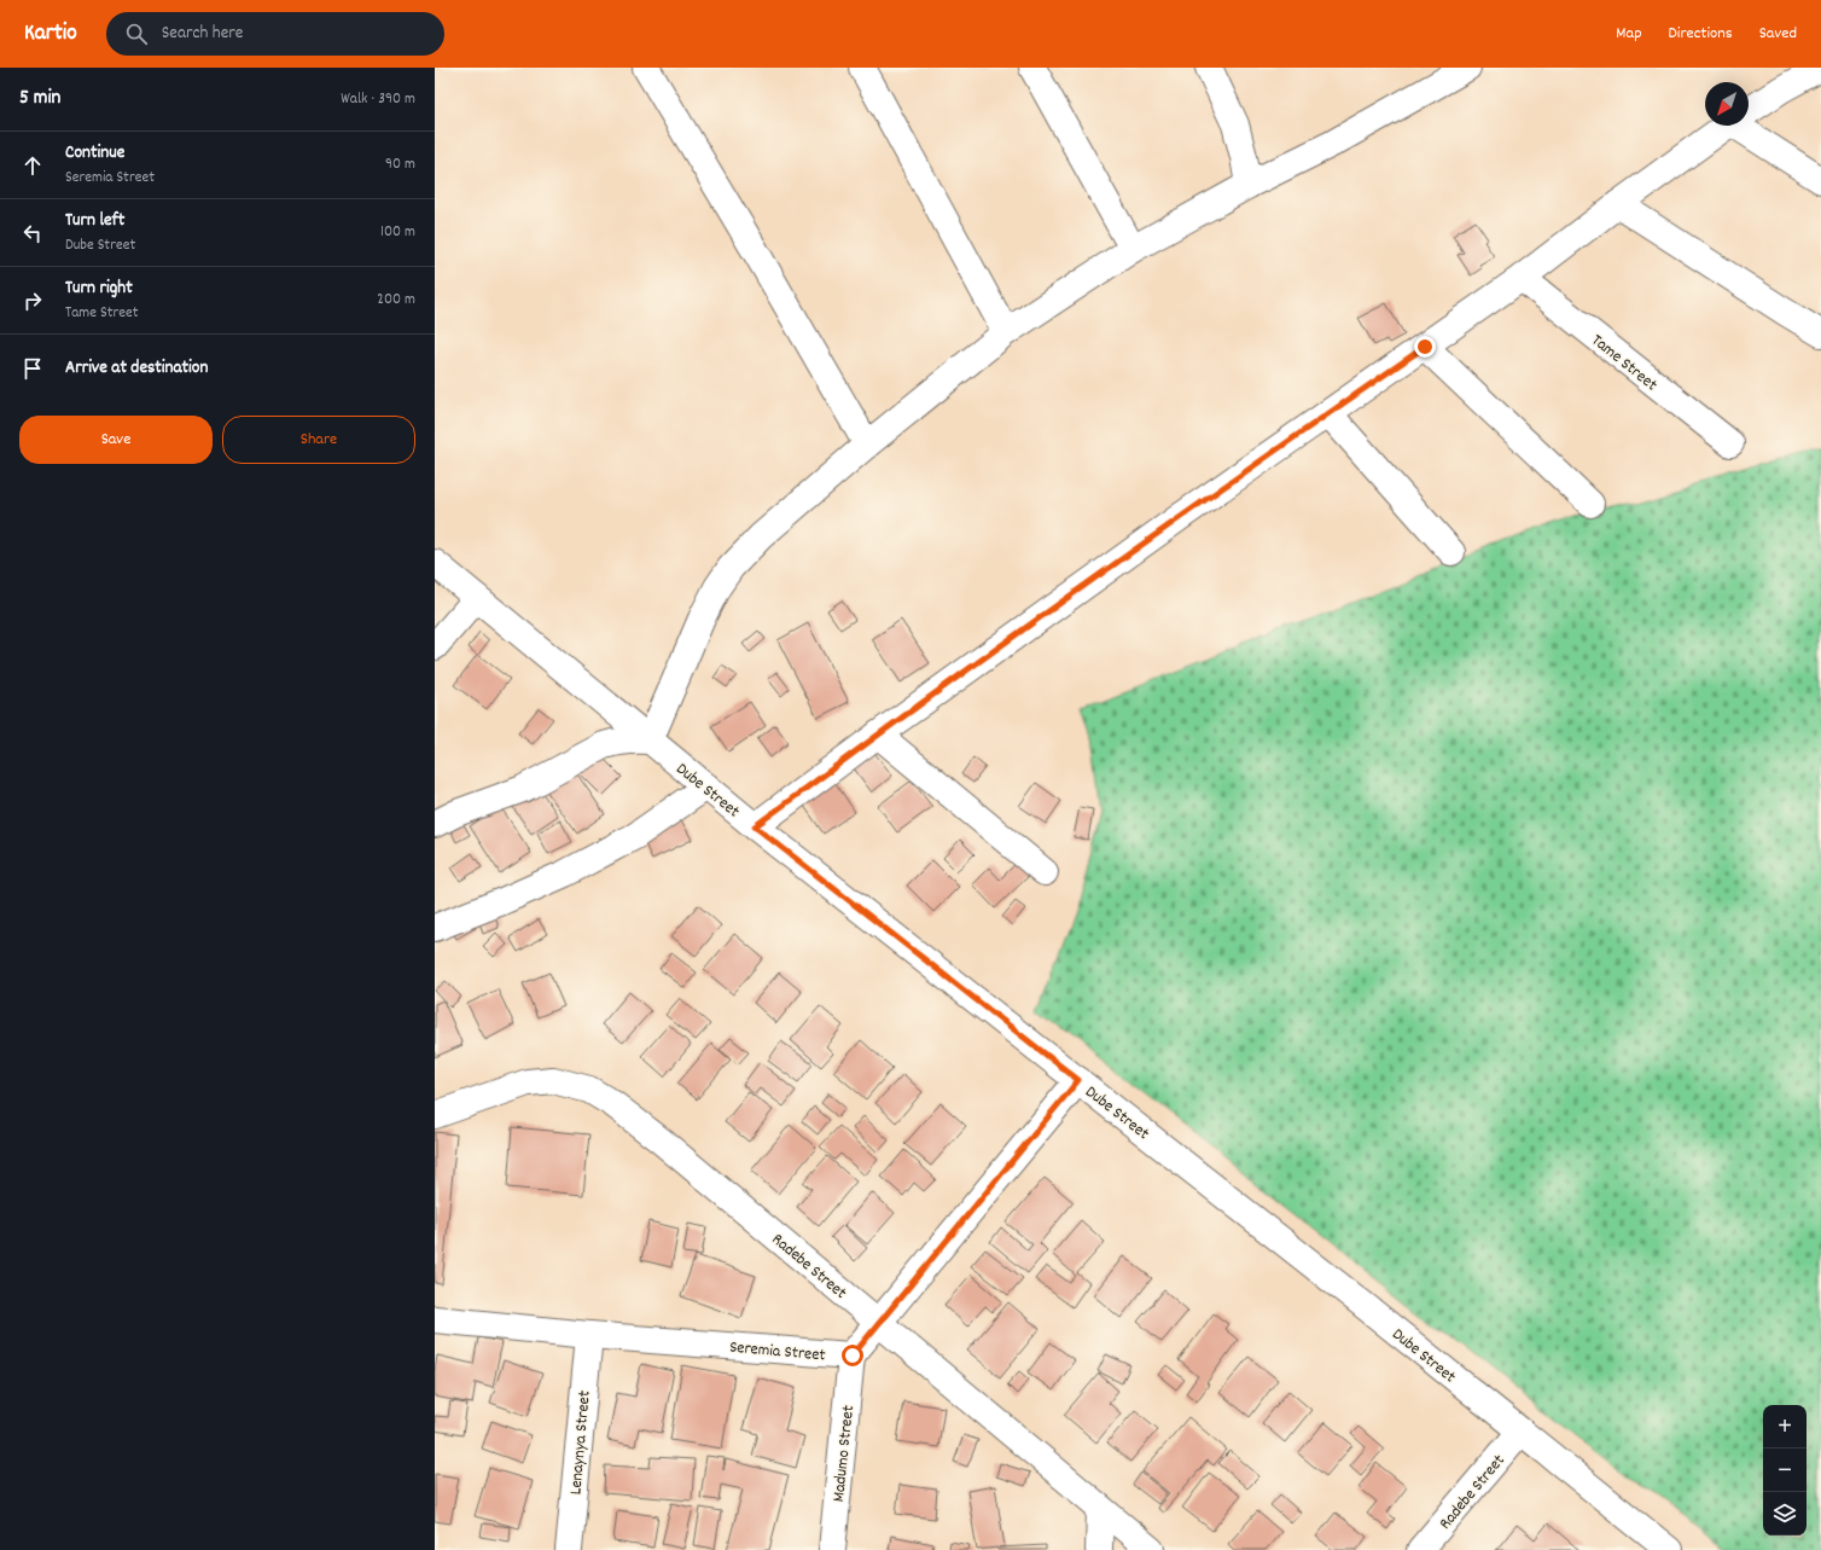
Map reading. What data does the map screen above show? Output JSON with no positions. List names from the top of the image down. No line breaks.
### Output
{"streets":{"street":["Tame Street","Dube Street","Radebe Street","Seremia Street","Lenaynya Street","Madumo Street"]},"crossings":[["Dube Street","Radebe Street"],["Seremia Street","Lenaynya Street"],["Seremia Street","Madumo Street"]],"north":"bottom left","page":{"header":"Kartio","search":"Search here","nav":["Map","Directions","Saved"],"heading":["5 min","Walk · 390 m"],"list":[["Continue","Seremia Street","90 m"],["Turn left","Dube Street","100 m"],["Turn right","Tame Street","200 m"],"Arrive at destination"],"buttons":["Save","Share"],"map_buttons":["+","−"]}}
